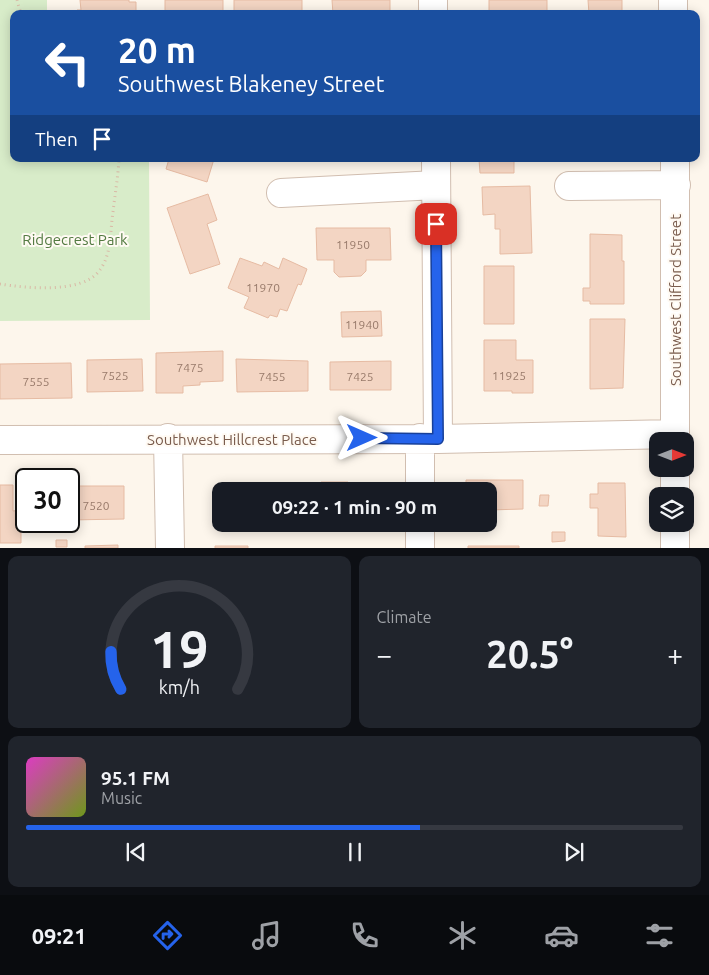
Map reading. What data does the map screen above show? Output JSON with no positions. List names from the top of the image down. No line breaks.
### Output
{"streets":{"street":["Southwest Clifford Street","Southwest Hillcrest Place"]},"parks":["Ridgecrest Park"],"house_numbers":["11950","11970","11940","7475","7525","11925","7455","7425","7555","7520"],"north":"right","page":{"turn":["20 m","Southwest Blakeney Street"],"then":"Then","limit":"30","trip":"09:22 · 1 min · 90 m","tile":"Climate","heat":["−","20.5°","+"],"song":["95.1 FM","Music"],"tabs":"09:21","gauge":["19","km/h"]}}
